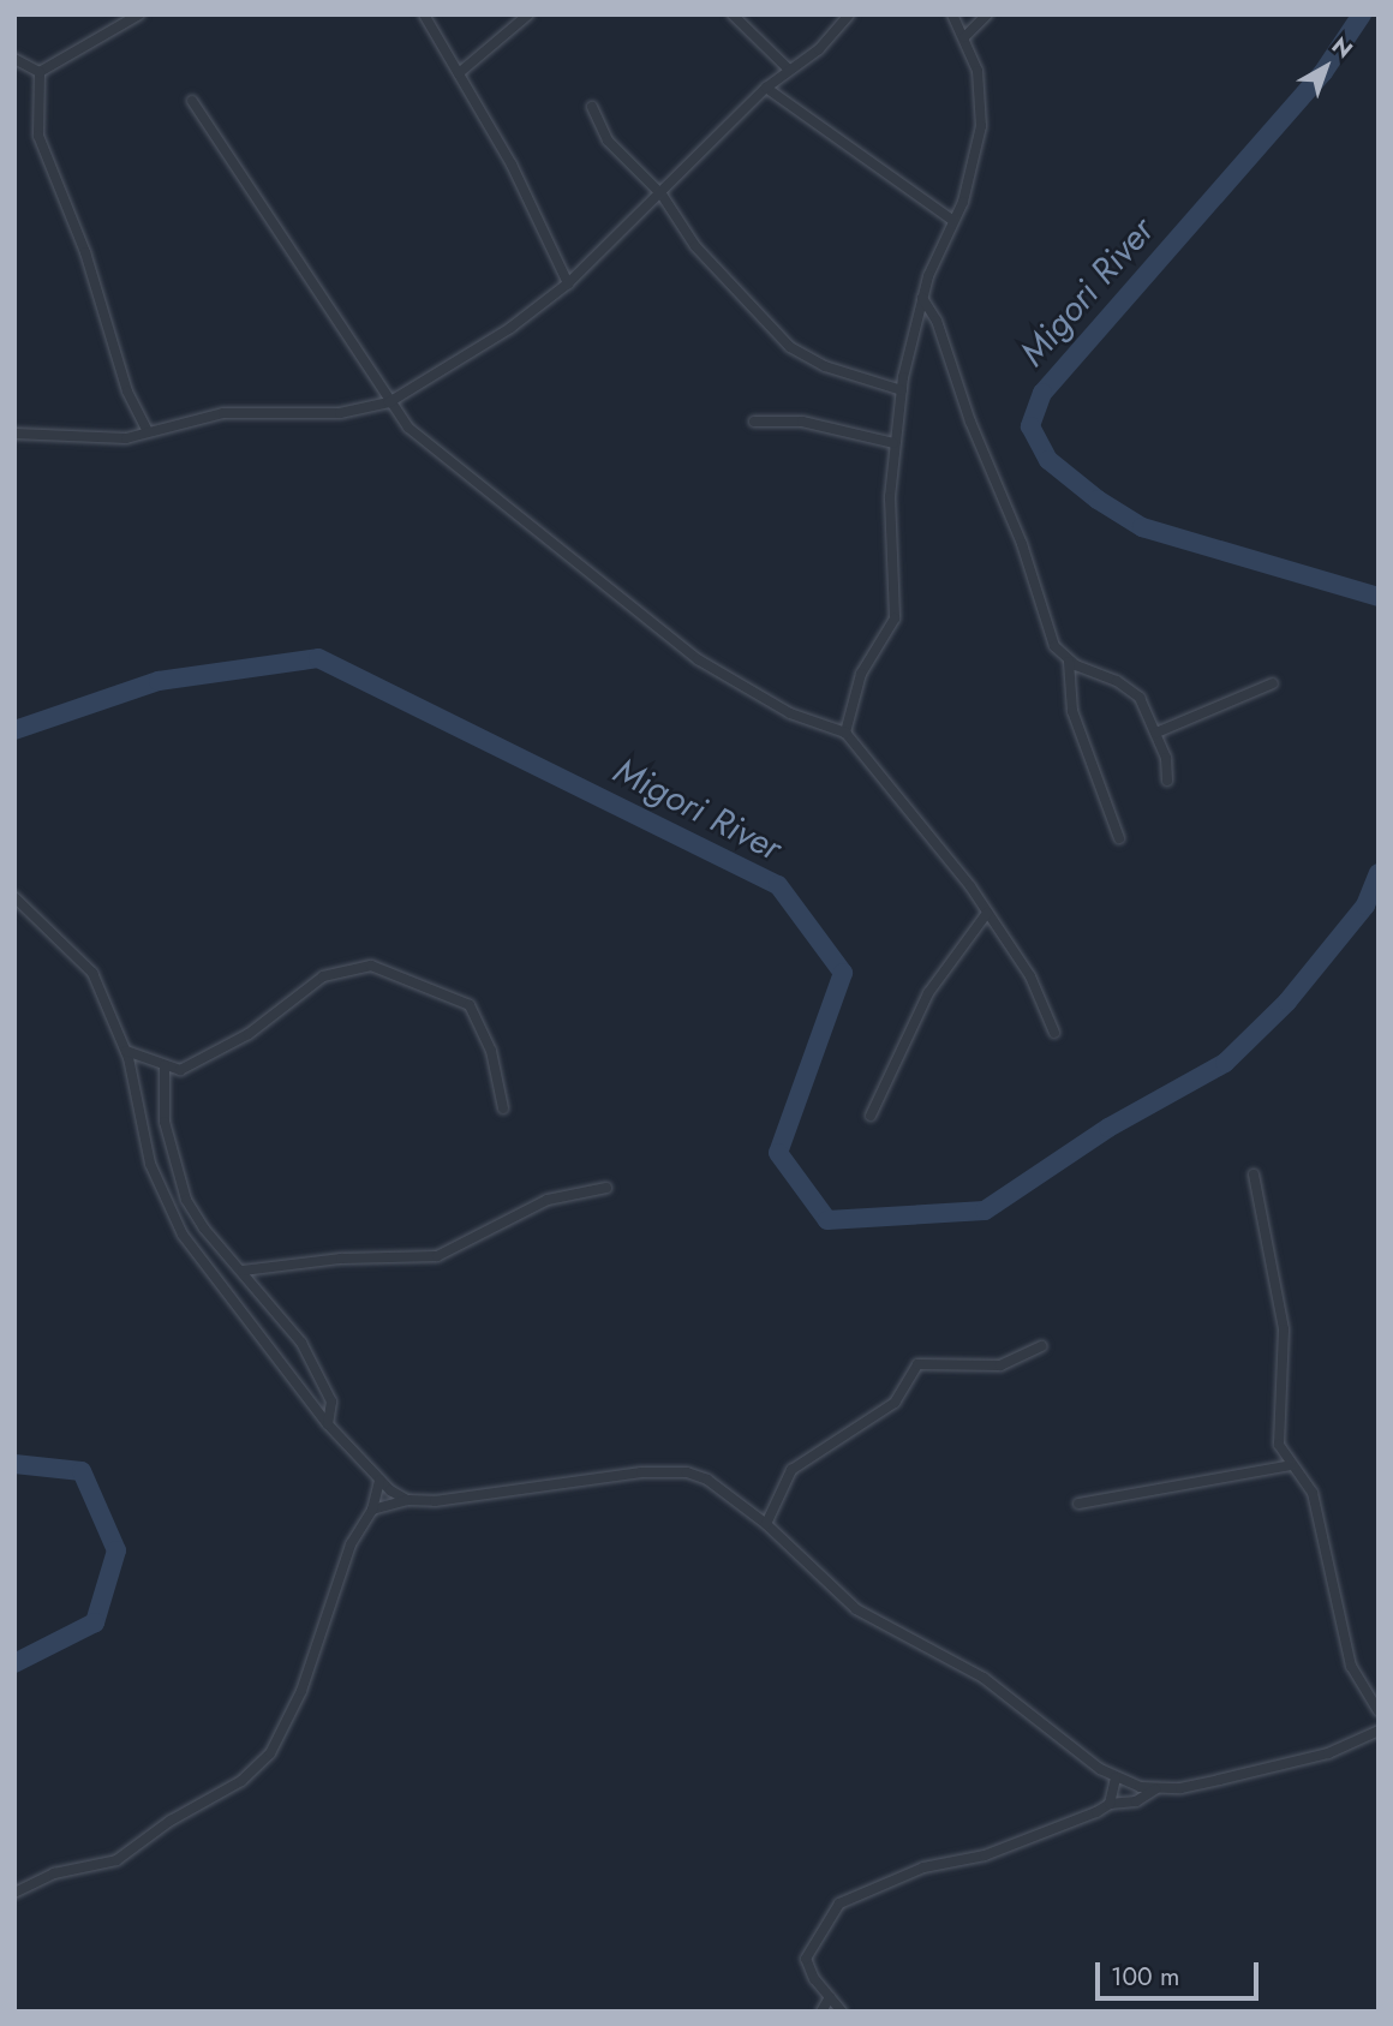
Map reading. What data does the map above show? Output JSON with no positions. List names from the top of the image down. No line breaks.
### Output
{"water":["Migori River"],"scale_bar":"100 m","north":"top right"}
